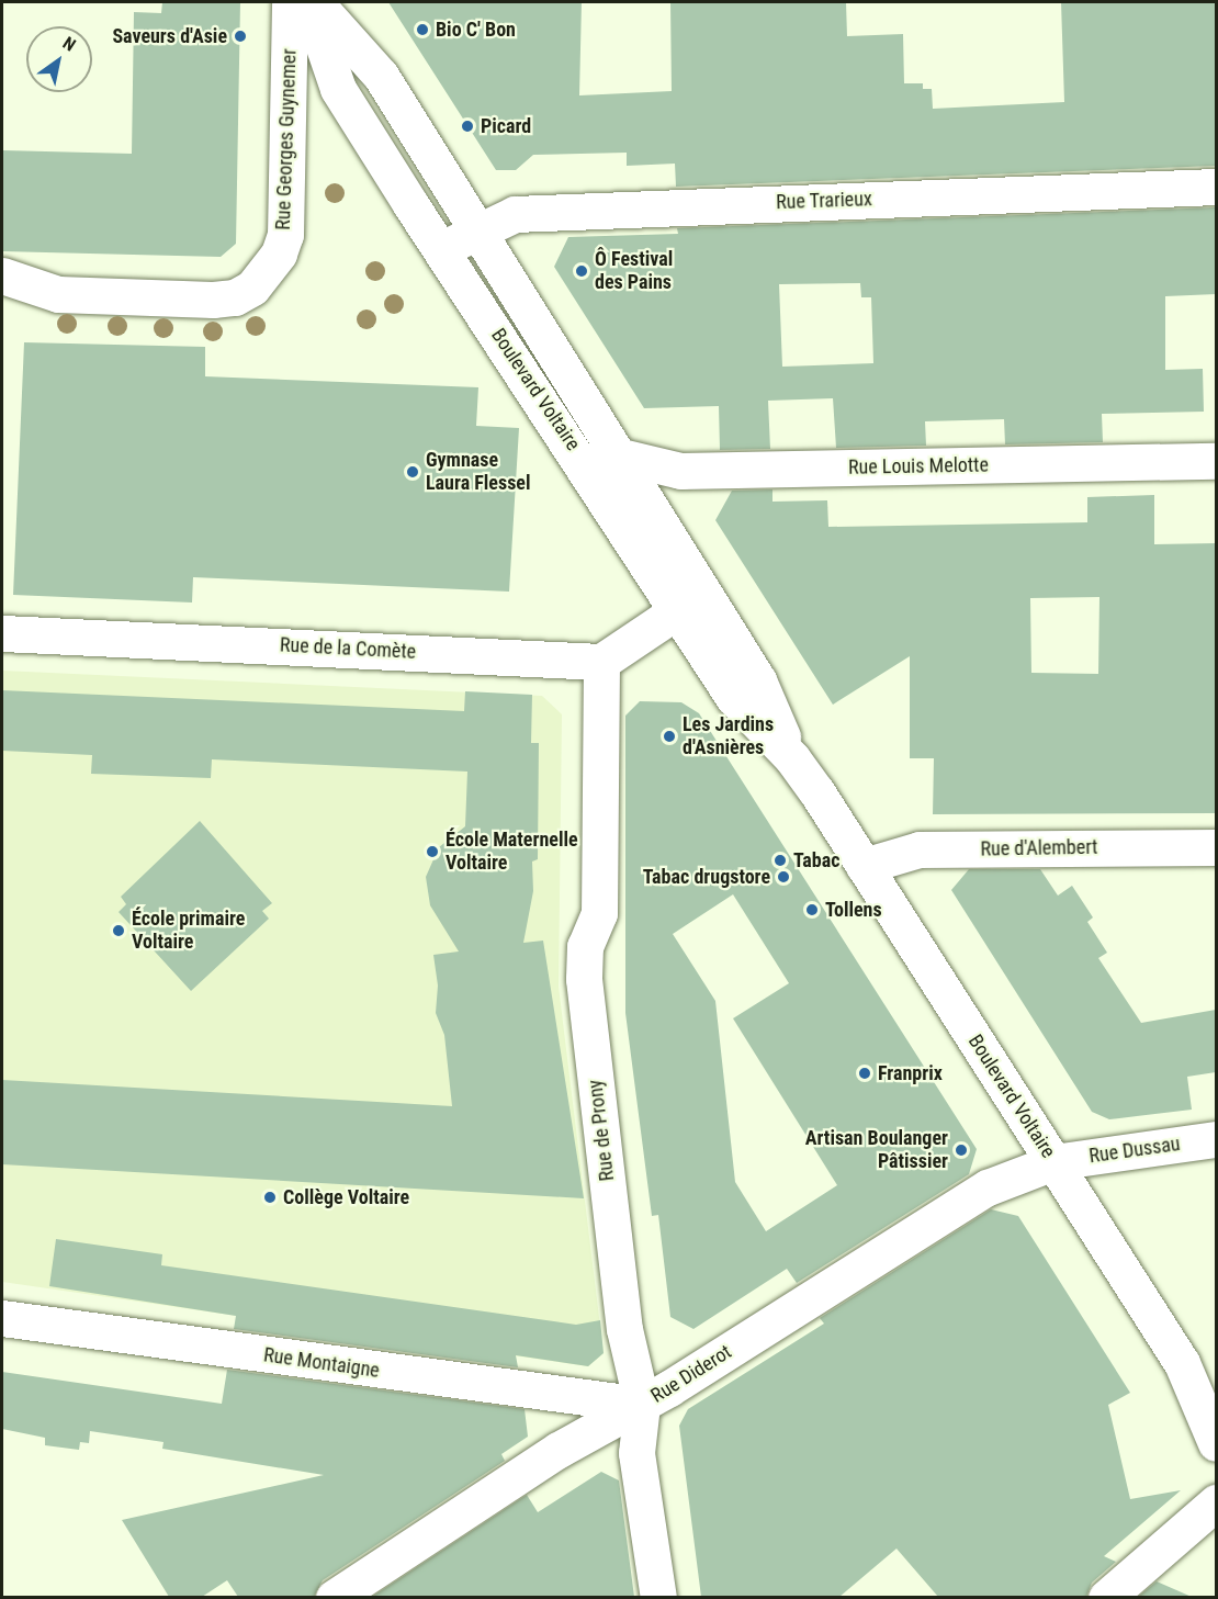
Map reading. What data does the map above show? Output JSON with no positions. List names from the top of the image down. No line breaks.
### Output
{"streets":{"street":["Rue Georges Guynemer","Rue Trarieux","Boulevard Voltaire","Rue Louis Melotte","Rue de la Comète","Rue d'Alembert","Rue de Prony","Rue Dussau","Rue Montaigne","Rue Diderot"]},"crossings":[["Rue Trarieux","Boulevard Voltaire"],["Boulevard Voltaire","Rue Louis Melotte"],["Boulevard Voltaire","Rue d'Alembert"],["Boulevard Voltaire","Rue Dussau"],["Boulevard Voltaire","Rue Diderot"],["Rue de la Comète","Rue de Prony"],["Rue de Prony","Rue Montaigne"],["Rue de Prony","Rue Diderot"],["Rue Dussau","Rue Diderot"],["Rue Montaigne","Rue Diderot"]],"places":["Bio C' Bon","Saveurs d'Asie","Picard","Ô Festival des Pains","Gymnase Laura Flessel","Les Jardins d'Asnières","École Maternelle Voltaire","Tabac","Tabac drugstore","Tollens","École primaire Voltaire","Franprix","Artisan Boulanger Pâtissier","Collège Voltaire"],"north":"top right"}
